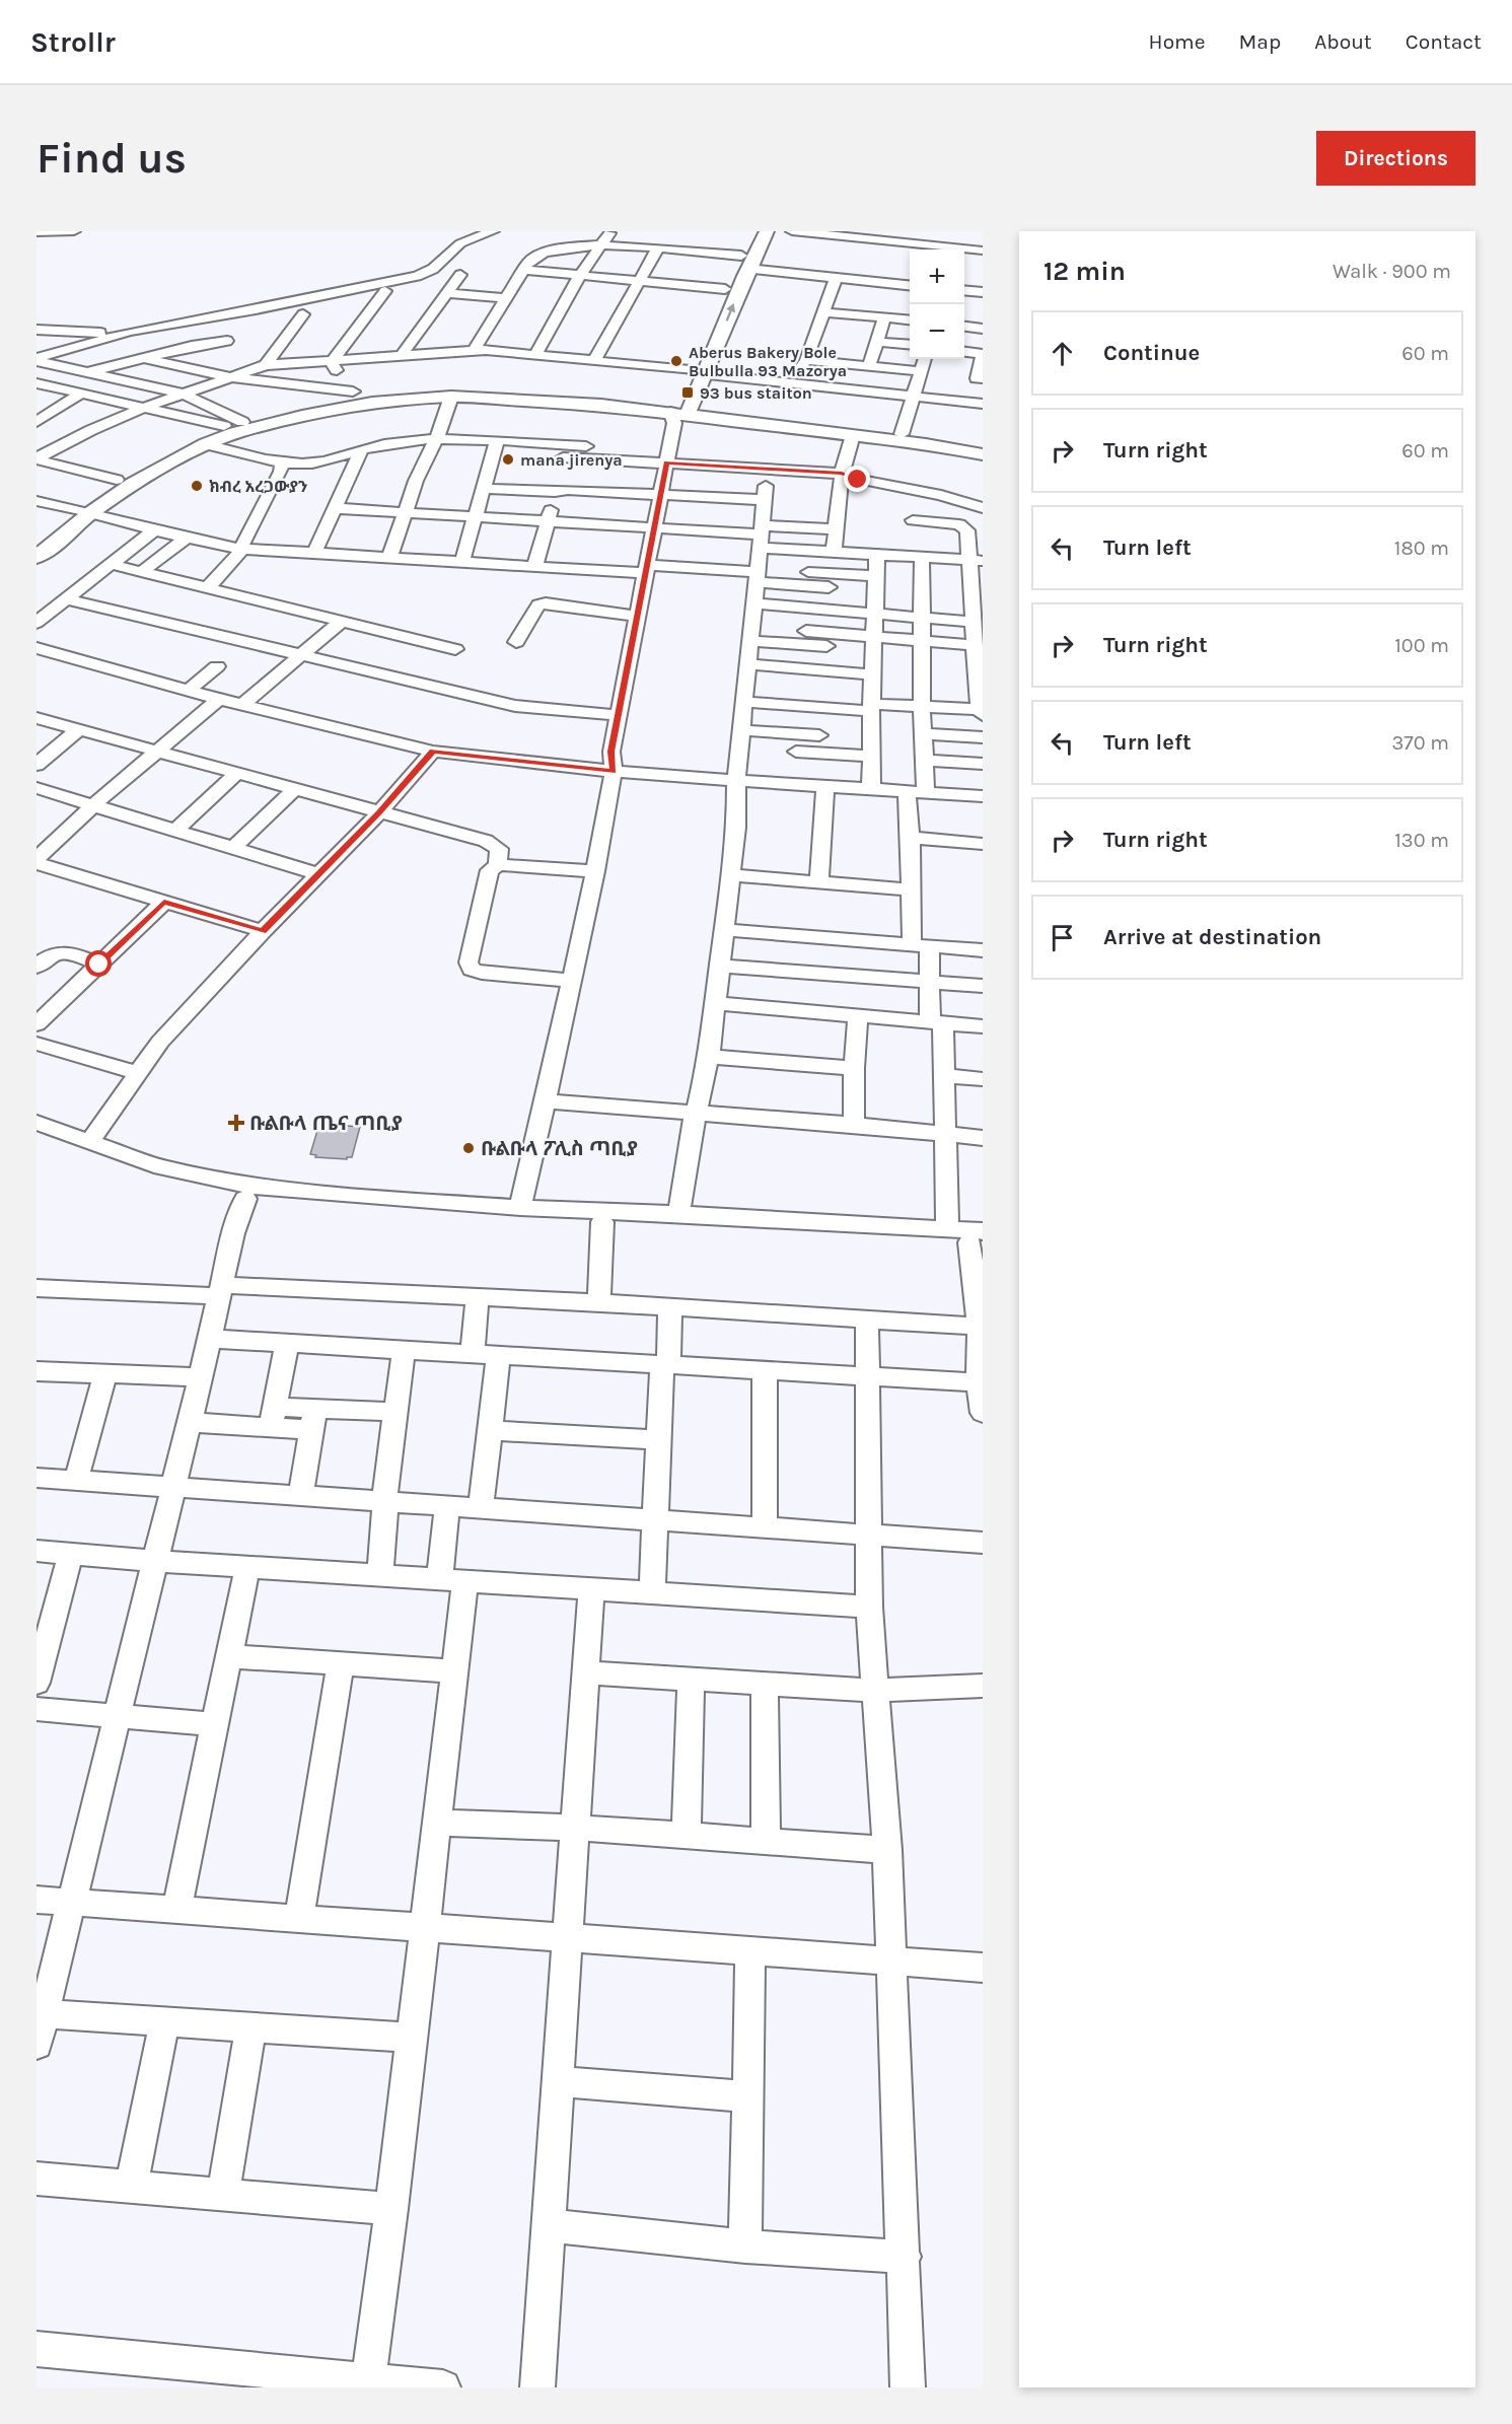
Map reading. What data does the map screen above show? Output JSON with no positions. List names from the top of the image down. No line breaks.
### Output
{"places":{"other":["Aberus Bakery Bole Bulbulla 93 Mazorya","mana jirenya","ክብረ አረጋውያን","ቡልቡላ ፖሊስ ጣቢያ"],"transit":["93 bus staiton"],"health":["ቡልቡላ ጤና ጣቢያ"]},"page":{"header":"Strollr","nav":["Home","Map","About","Contact"],"buttons":"Directions","title":"Find us","heading":["12 min","Walk · 900 m"],"map_buttons":["+","−"],"list":[["Continue","60 m"],["Turn right","60 m"],["Turn left","180 m"],["Turn right","100 m"],["Turn left","370 m"],["Turn right","130 m"],"Arrive at destination"]}}
